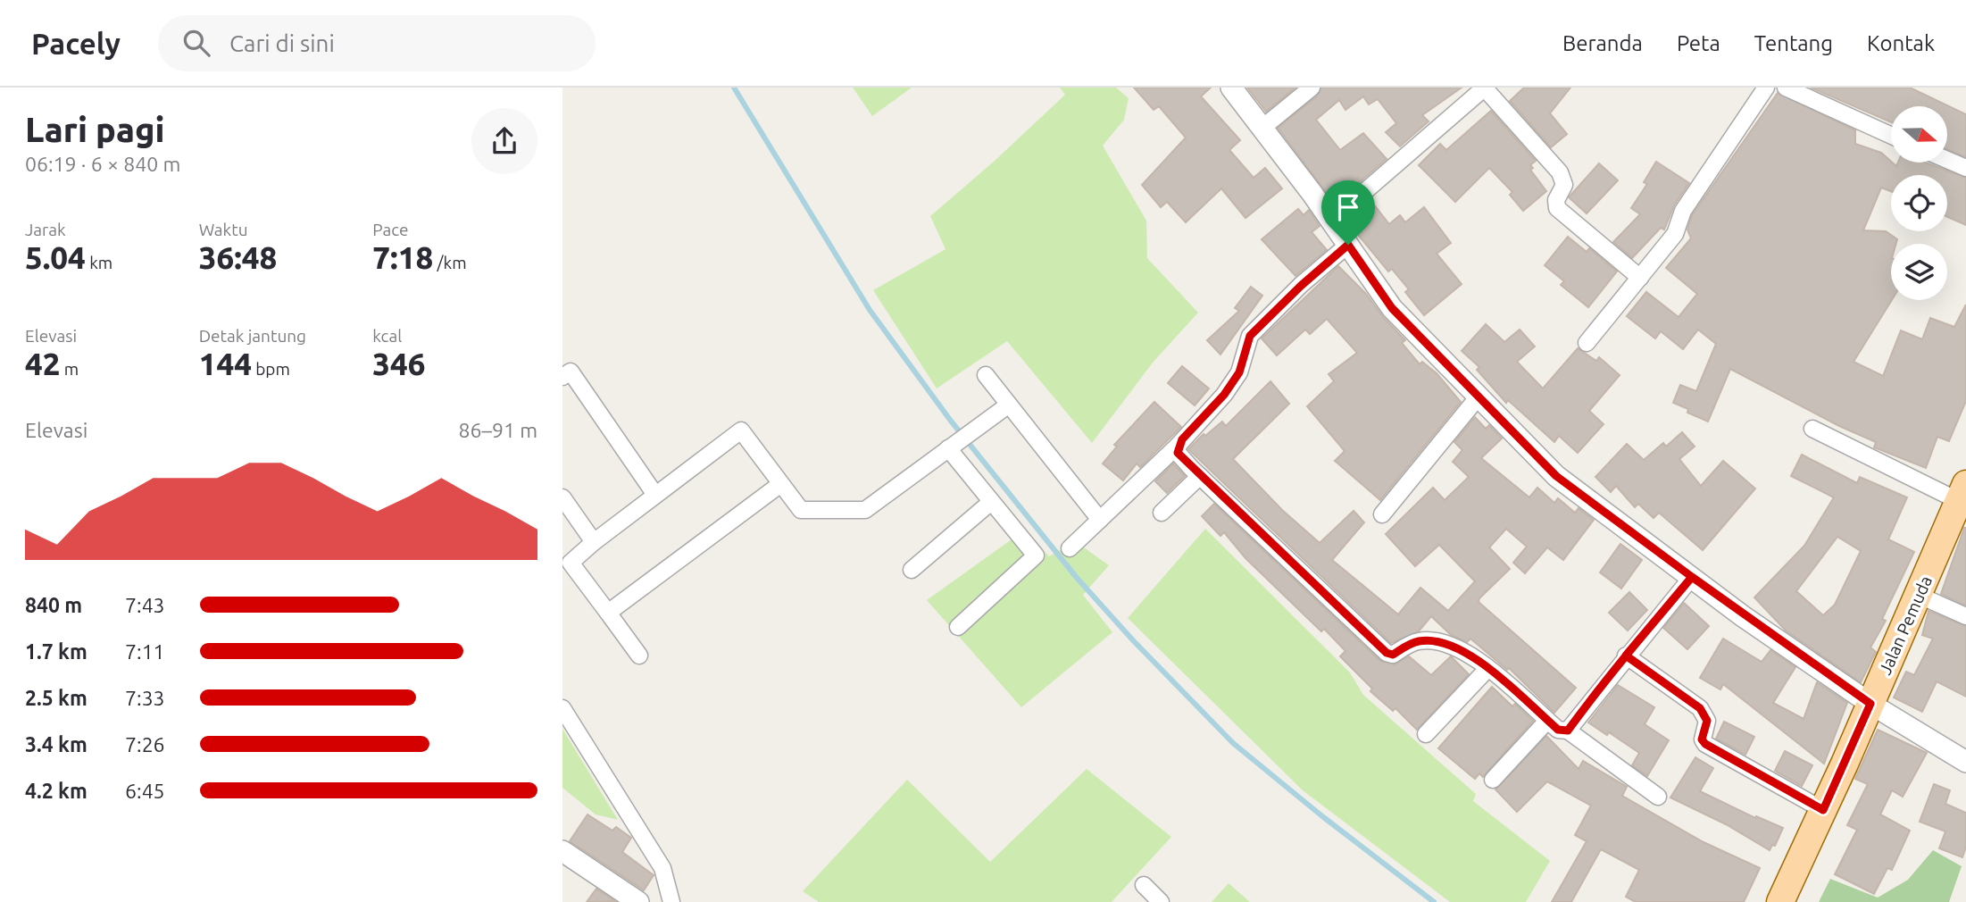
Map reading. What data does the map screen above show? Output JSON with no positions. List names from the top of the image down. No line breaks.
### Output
{"streets":{"main road":["Jalan Pemuda"]},"north":"right","page":{"header":"Pacely","search":"Cari di sini","nav":["Beranda","Peta","Tentang","Kontak"],"heading":["Lari pagi","06:19 · 6 × 840 m"],"stats":[["Jarak","5.04 km"],["Waktu","36:48"],["Pace","7:18 /km"],["Elevasi","42 m"],["Detak jantung","144 bpm"],["kcal","346"]],"chart":["Elevasi","86–91 m"],"list":[{"name":"840 m","note":"7:43"},{"name":"1.7 km","note":"7:11"},{"name":"2.5 km","note":"7:33"},{"name":"3.4 km","note":"7:26"},{"name":"4.2 km","note":"6:45"}]}}
